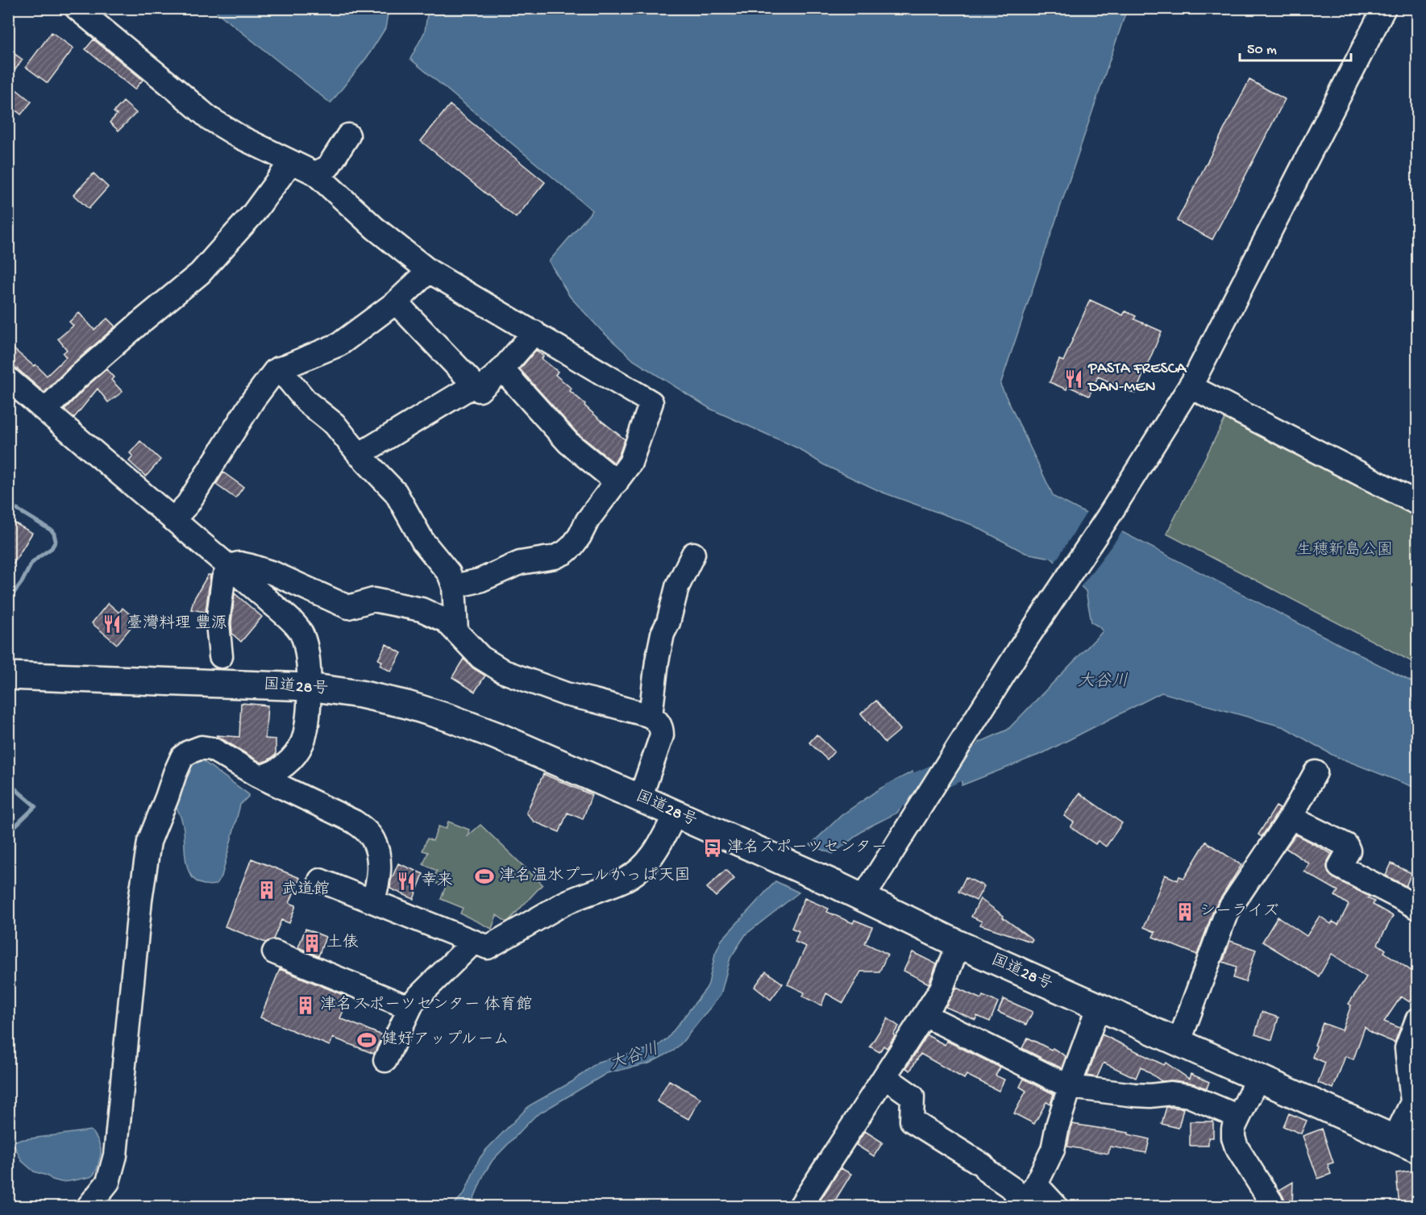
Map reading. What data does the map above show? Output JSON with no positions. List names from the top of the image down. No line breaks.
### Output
{"streets":{"highway":["国道28号"]},"water":["大谷川"],"parks":["生穂新島公園"],"places":{"restaurant":["PASTA FRESCA DAN-MEN","臺灣料理 豐源","幸来"],"bus stop":["津名スポーツセンター"],"sports":["津名温水プールかっぱ天国","健好アップルーム"],"building":["武道館","シーライズ","土俵","津名スポーツセンター 体育館"]},"scale_bar":"50 m"}
